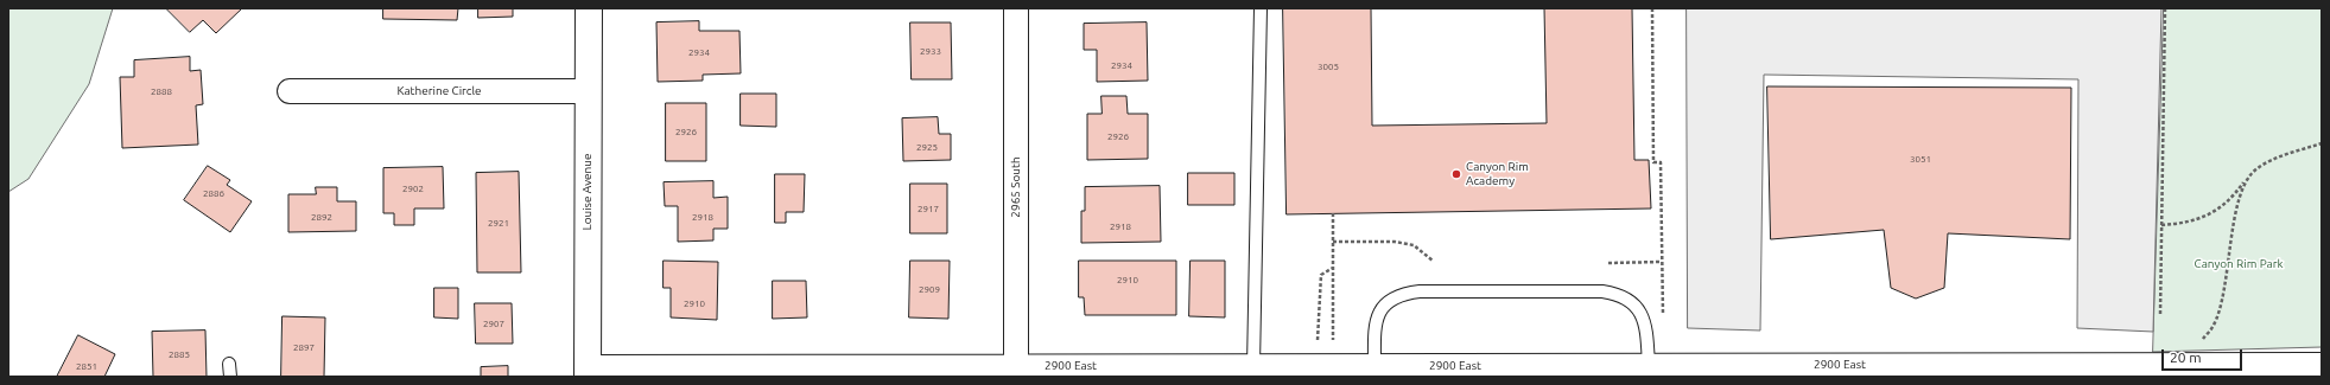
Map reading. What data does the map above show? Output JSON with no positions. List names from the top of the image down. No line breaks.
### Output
{"streets":{"street":["Katherine Circle","2965 South","Louise Avenue","2900 East"]},"crossings":[["Katherine Circle","Louise Avenue"],["2965 South","2900 East"],["Louise Avenue","2900 East"]],"parks":["Canyon Rim Park"],"places":["Canyon Rim Academy"],"house_numbers":["2933","2934","2934","3005","2888","2926","2926","2925","3051","2902","2886","2917","2892","2918","2921","2918","2910","2909","2910","2907","2897","2885","2851"],"scale_bar":"20 m"}
